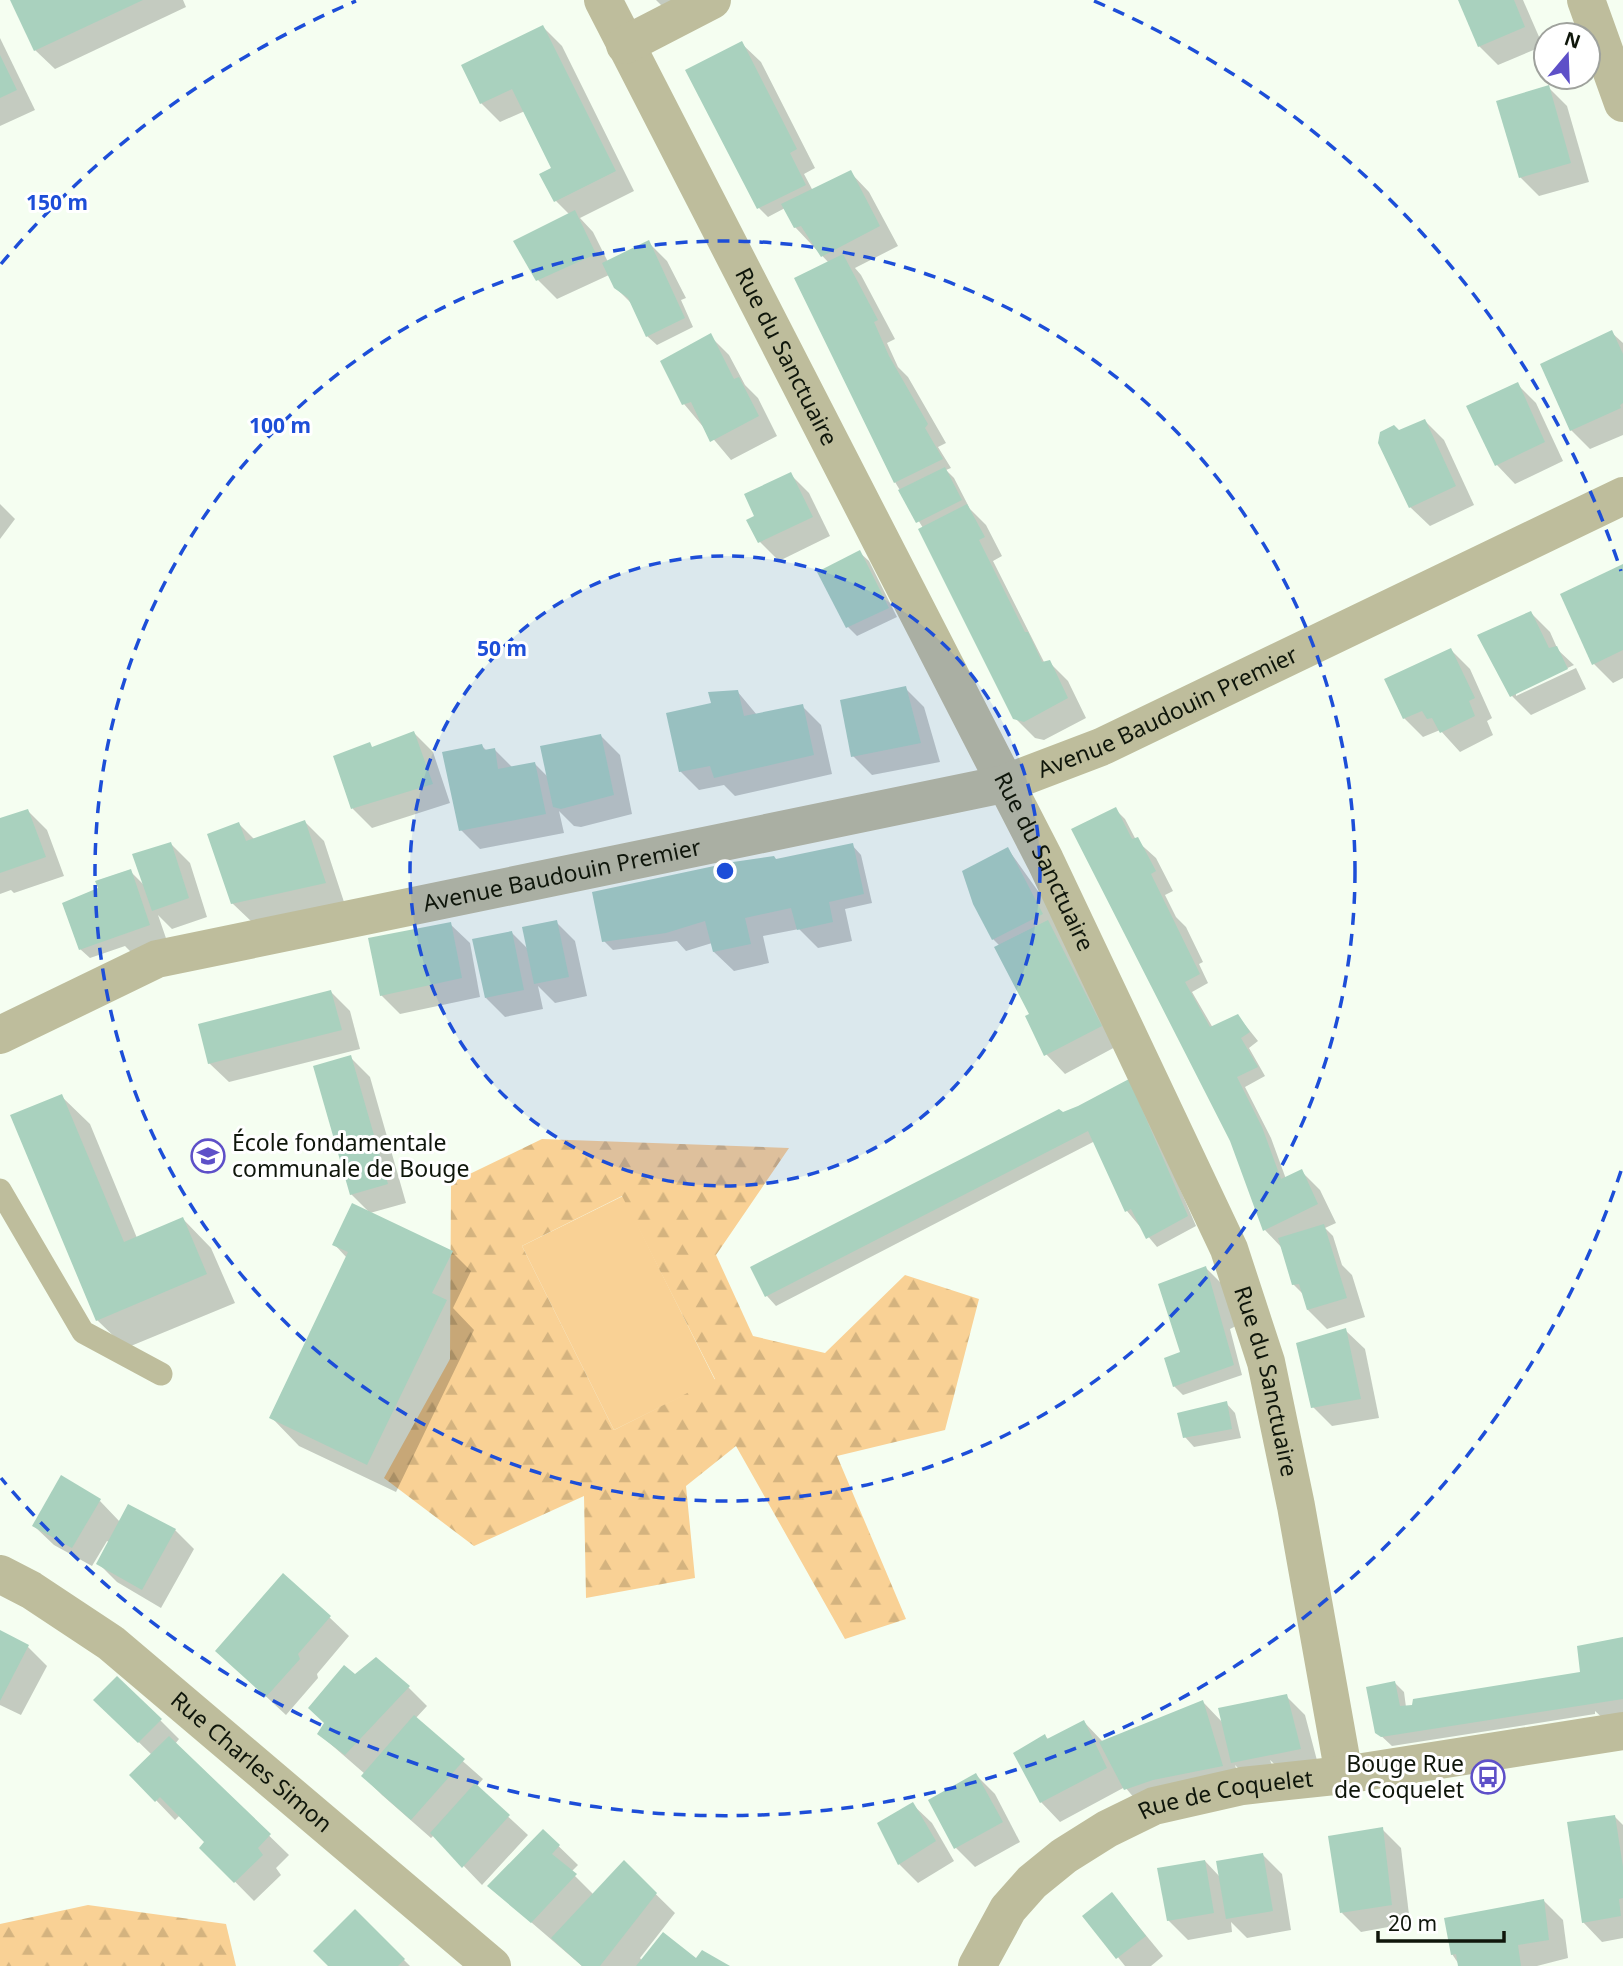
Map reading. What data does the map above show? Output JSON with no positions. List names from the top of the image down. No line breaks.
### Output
{"streets":{"street":["Rue du Sanctuaire","Avenue Baudouin Premier","Rue Charles Simon","Rue de Coquelet"]},"crossings":[["Rue du Sanctuaire","Avenue Baudouin Premier"],["Rue du Sanctuaire","Rue de Coquelet"]],"places":{"school or university":["École fondamentale communale de Bouge"],"bus stop":["Bouge Rue de Coquelet"]},"scale_bar":"20 m","north":"top","rings":["150 m","100 m","50 m"]}
